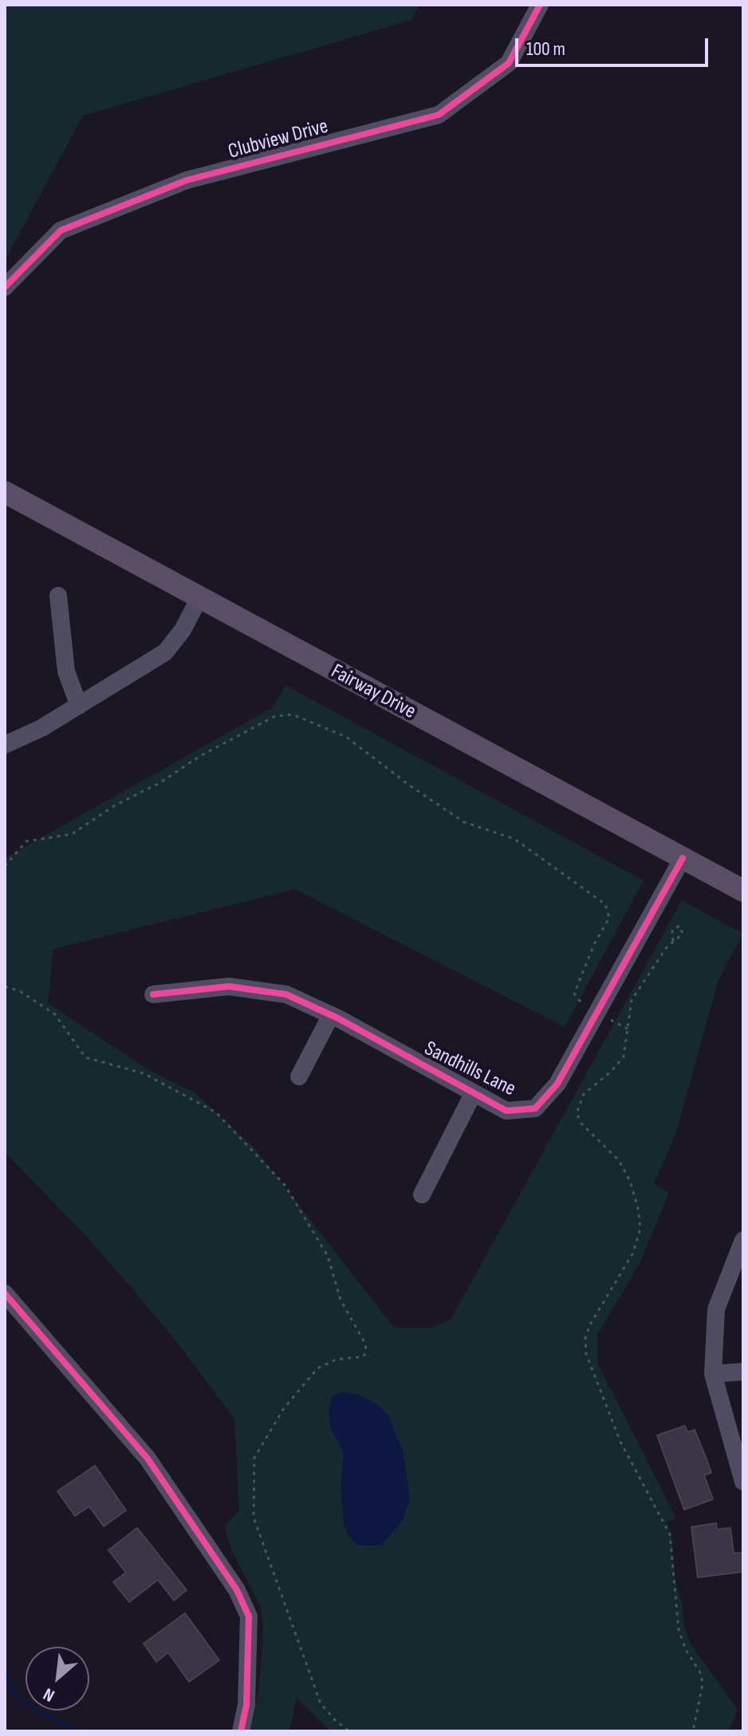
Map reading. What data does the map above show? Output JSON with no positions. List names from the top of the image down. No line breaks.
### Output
{"streets":{"main road":["Fairway Drive"],"street":["Clubview Drive","Sandhills Lane"]},"crossings":[["Fairway Drive","Sandhills Lane"]],"scale_bar":"100 m","north":"bottom left"}
